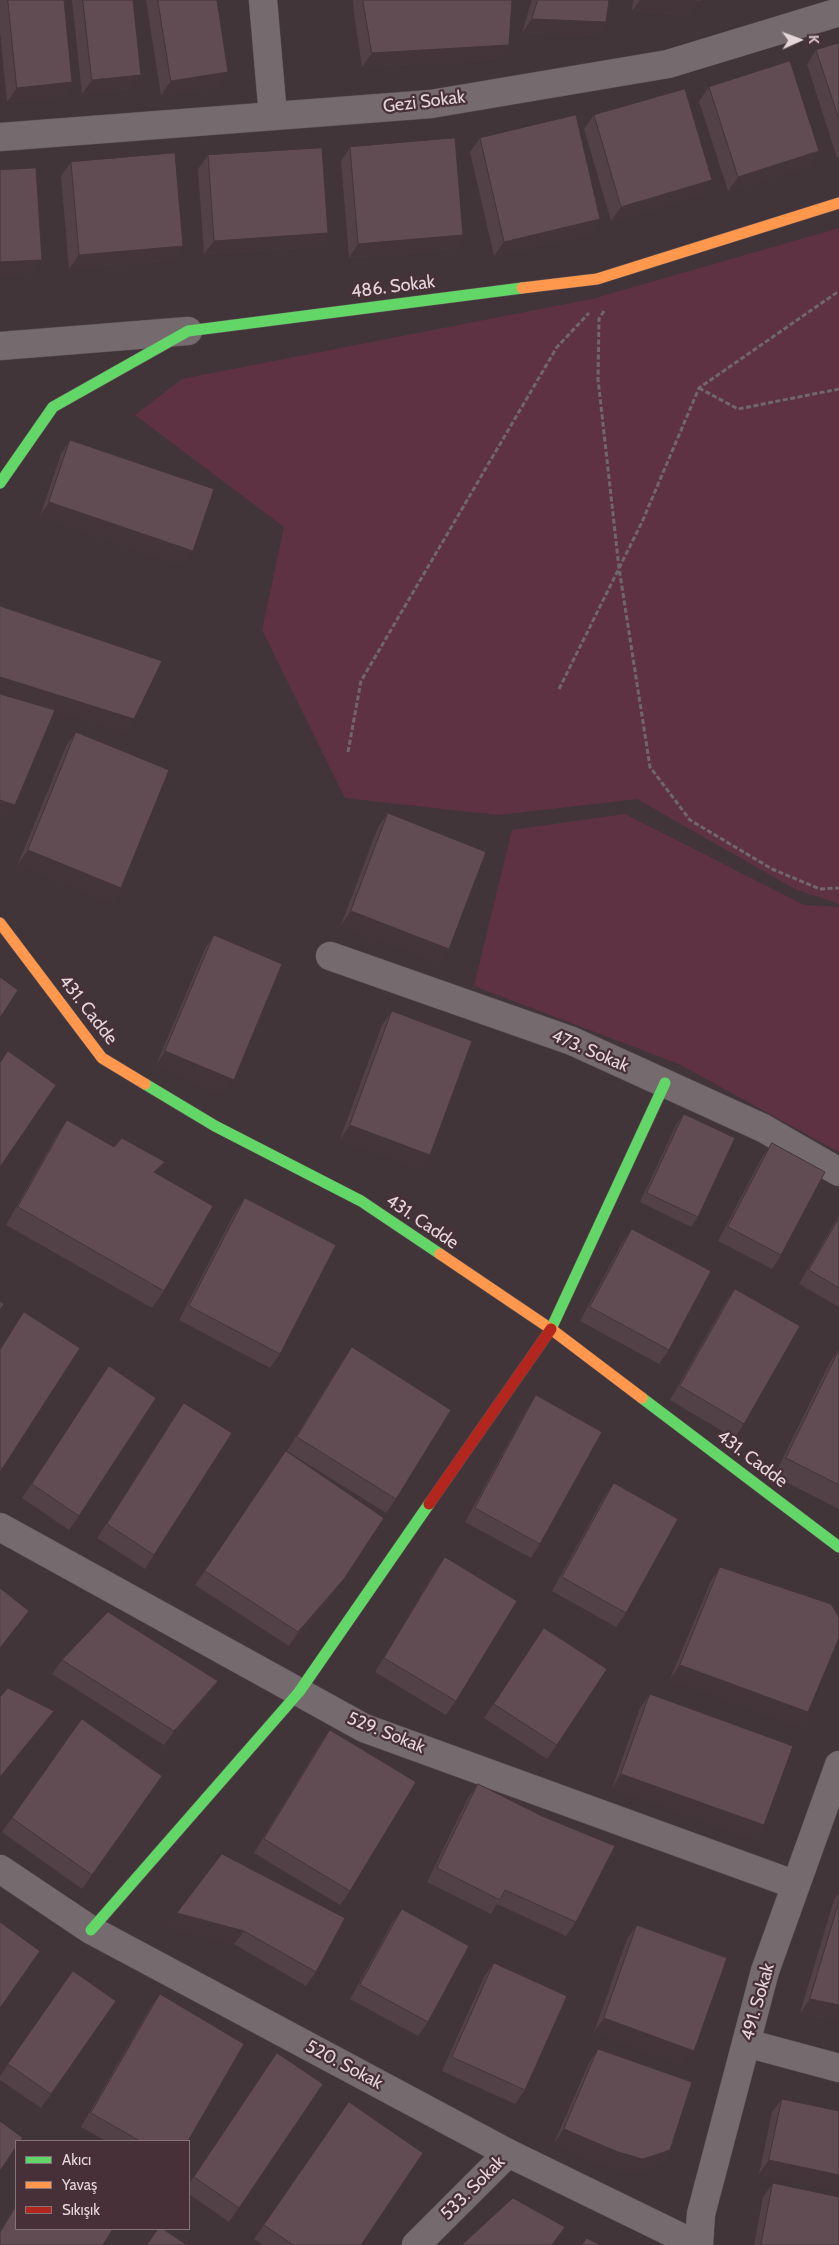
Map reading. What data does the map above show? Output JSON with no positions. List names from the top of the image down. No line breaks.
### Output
{"streets":{"street":["Gezi Sokak","486. Sokak","431. Cadde","473. Sokak","529. Sokak","491. Sokak","520. Sokak","533. Sokak"]},"crossings":[["529. Sokak","491. Sokak"],["491. Sokak","520. Sokak"],["520. Sokak","533. Sokak"]],"legend":["Akıcı","Yavaş","Sıkışık"],"north":"right"}
